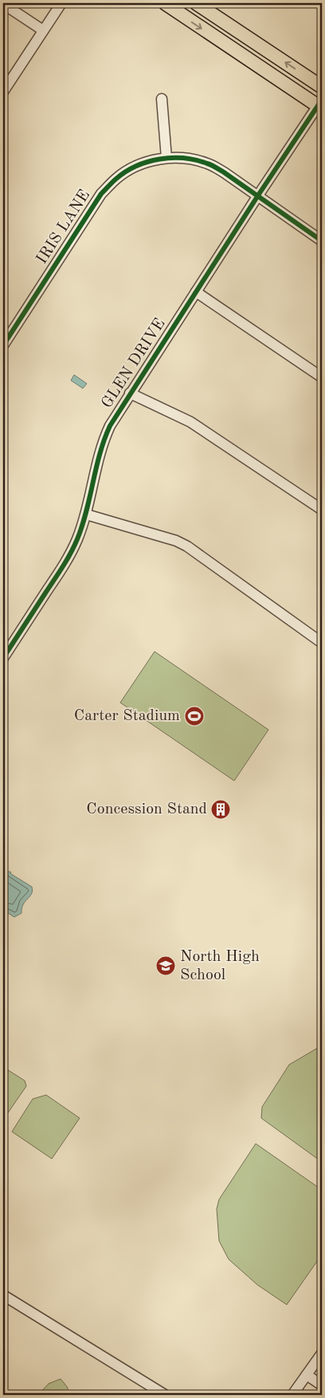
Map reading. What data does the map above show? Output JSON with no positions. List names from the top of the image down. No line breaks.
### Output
{"streets":{"street":["IRIS LANE","GLEN DRIVE"]},"crossings":[["IRIS LANE","GLEN DRIVE"]],"places":{"sports":["Carter Stadium"],"building":["Concession Stand"],"school or university":["North High School"]}}
